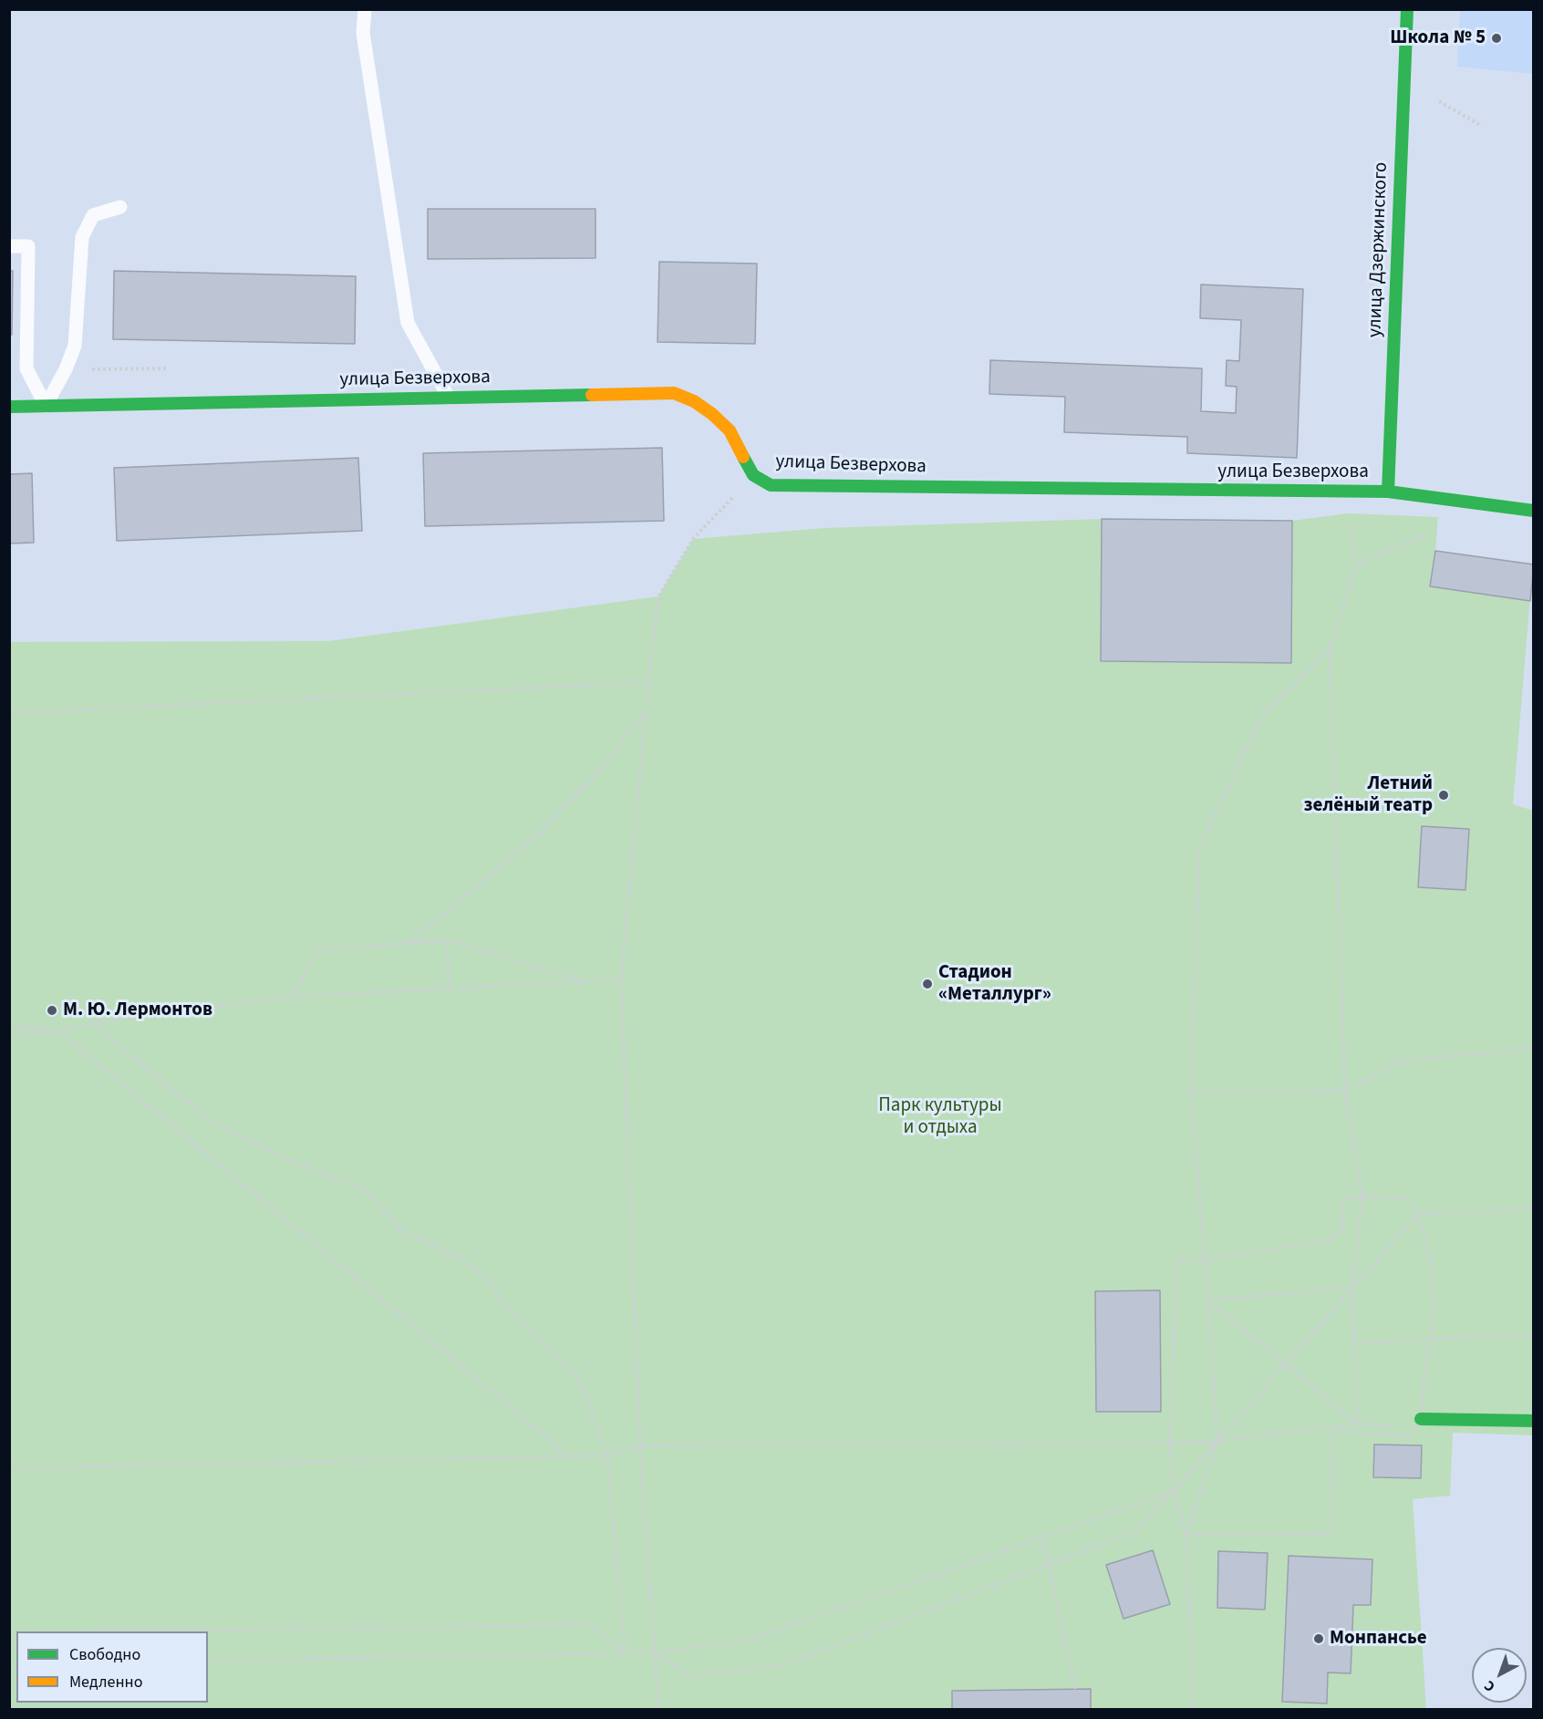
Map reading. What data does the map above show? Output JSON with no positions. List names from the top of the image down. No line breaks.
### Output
{"streets":{"street":["улица Дзержинского","улица Безверхова"]},"crossings":[["улица Дзержинского","улица Безверхова"]],"parks":["Парк культуры и отдыха"],"places":["Школа № 5","Летний зелёный театр","Стадион «Металлург»","М. Ю. Лермонтов","Монпансье"],"legend":["Свободно","Медленно"],"north":"bottom left"}
